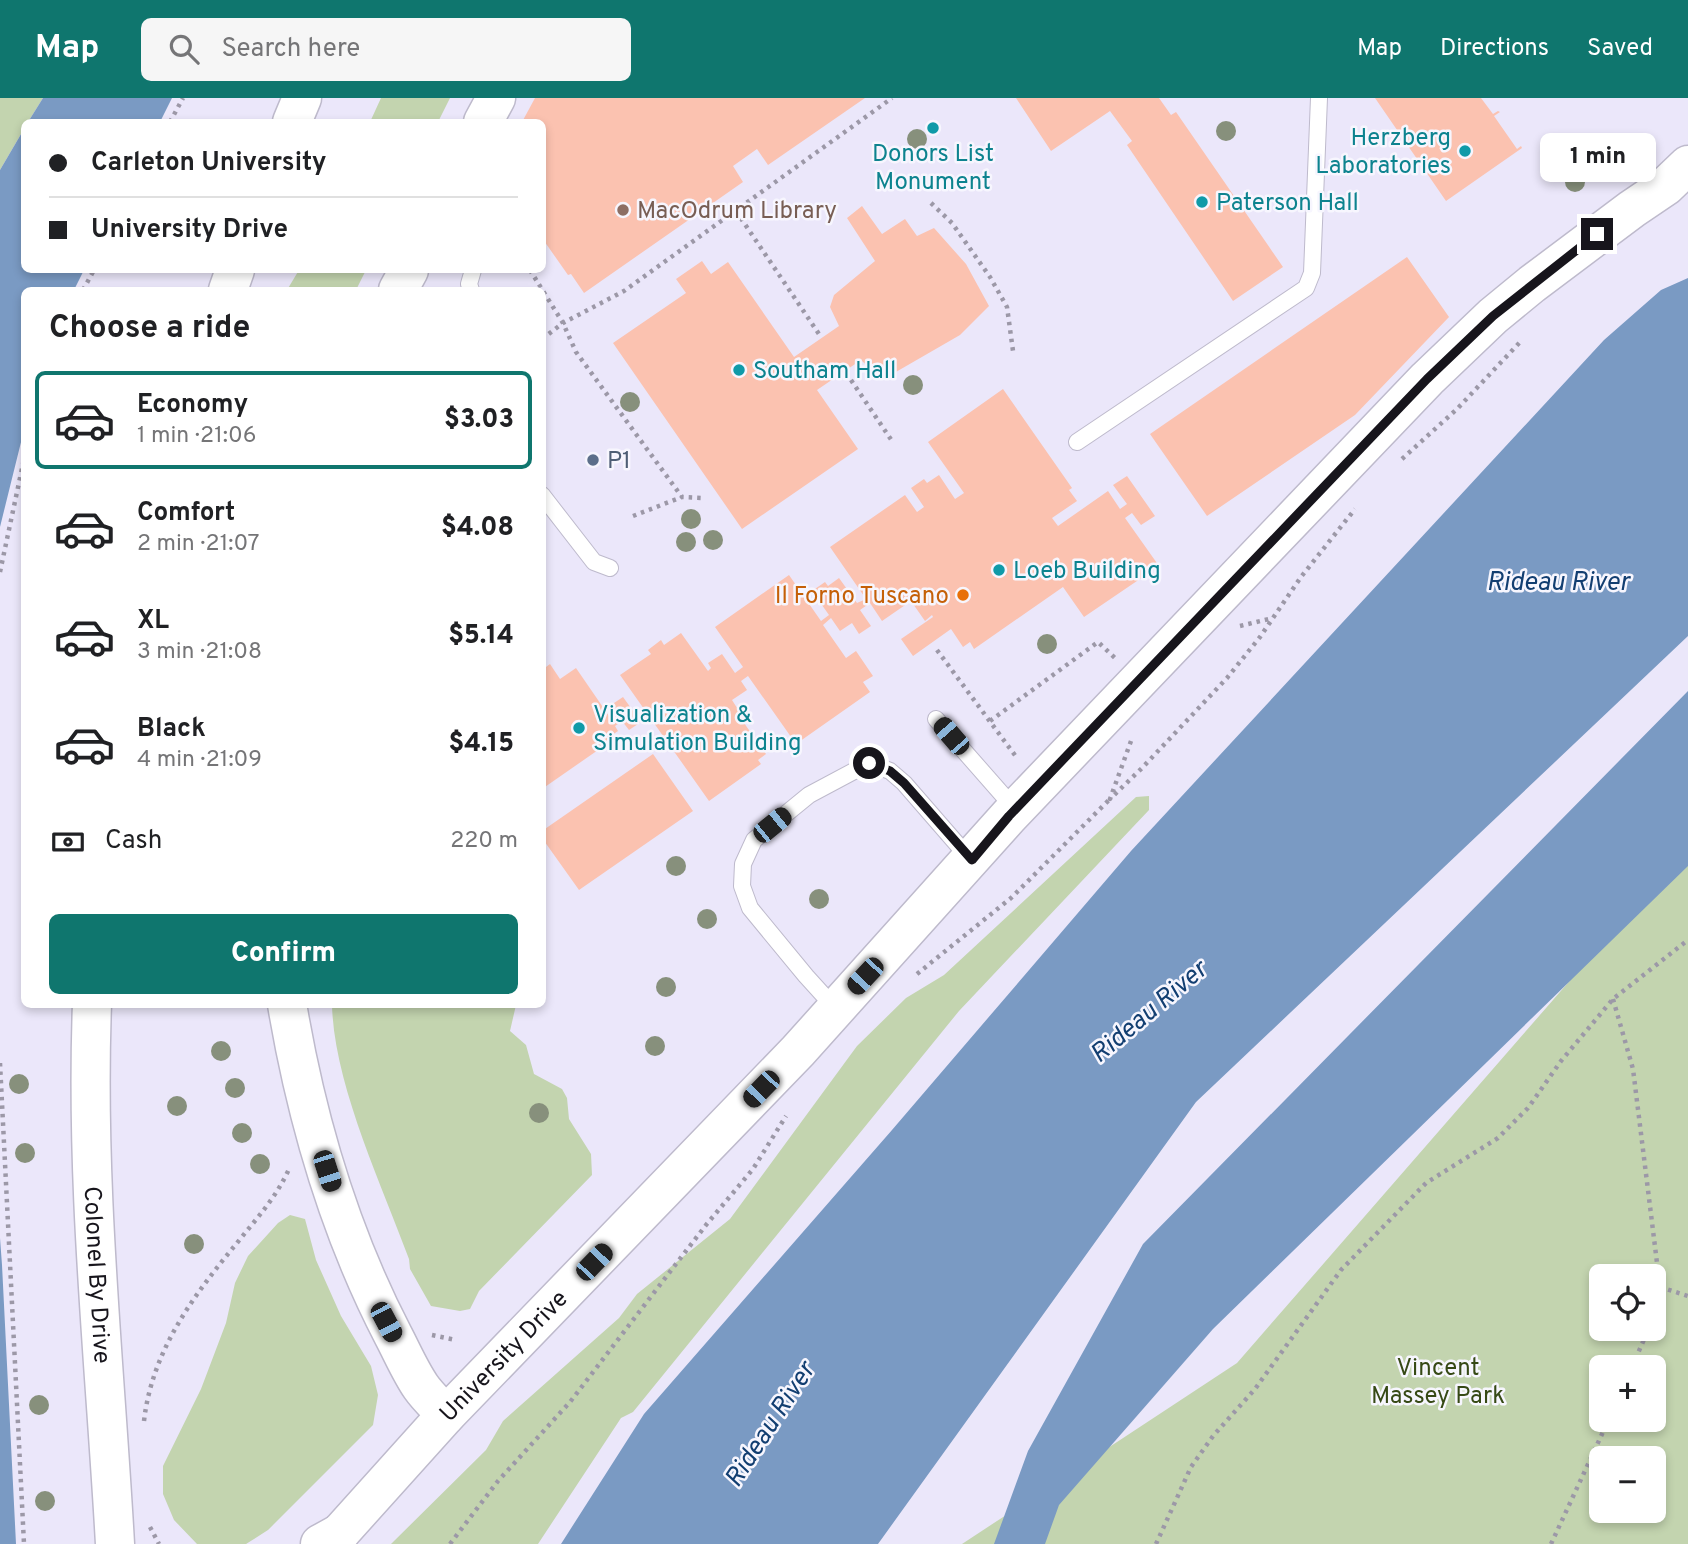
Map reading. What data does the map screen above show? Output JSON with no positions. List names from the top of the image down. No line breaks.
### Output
{"streets":{"street":["Colonel By Drive","University Drive"]},"water":["Rideau River"],"parks":["Vincent Massey Park"],"places":["Donors List Monument","Herzberg Laboratories","Paterson Hall","MacOdrum Library","Southam Hall","P1","Loeb Building","Il Forno Tuscano","Visualization & Simulation Building"],"page":{"header":"Map","search":"Search here","nav":["Map","Directions","Saved"],"banner":["Carleton University","University Drive"],"bubble":"1 min","heading":"Choose a ride","list":[{"name":"Economy","note":"1 min · 21:06","value":"$3.03"},{"name":"Comfort","note":"2 min · 21:07","value":"$4.08"},{"name":"XL","note":"3 min · 21:08","value":"$5.14"},{"name":"Black","note":"4 min · 21:09","value":"$4.15"}],"pay":["Cash","220 m"],"buttons":"Confirm","map_buttons":["+","−"]}}
